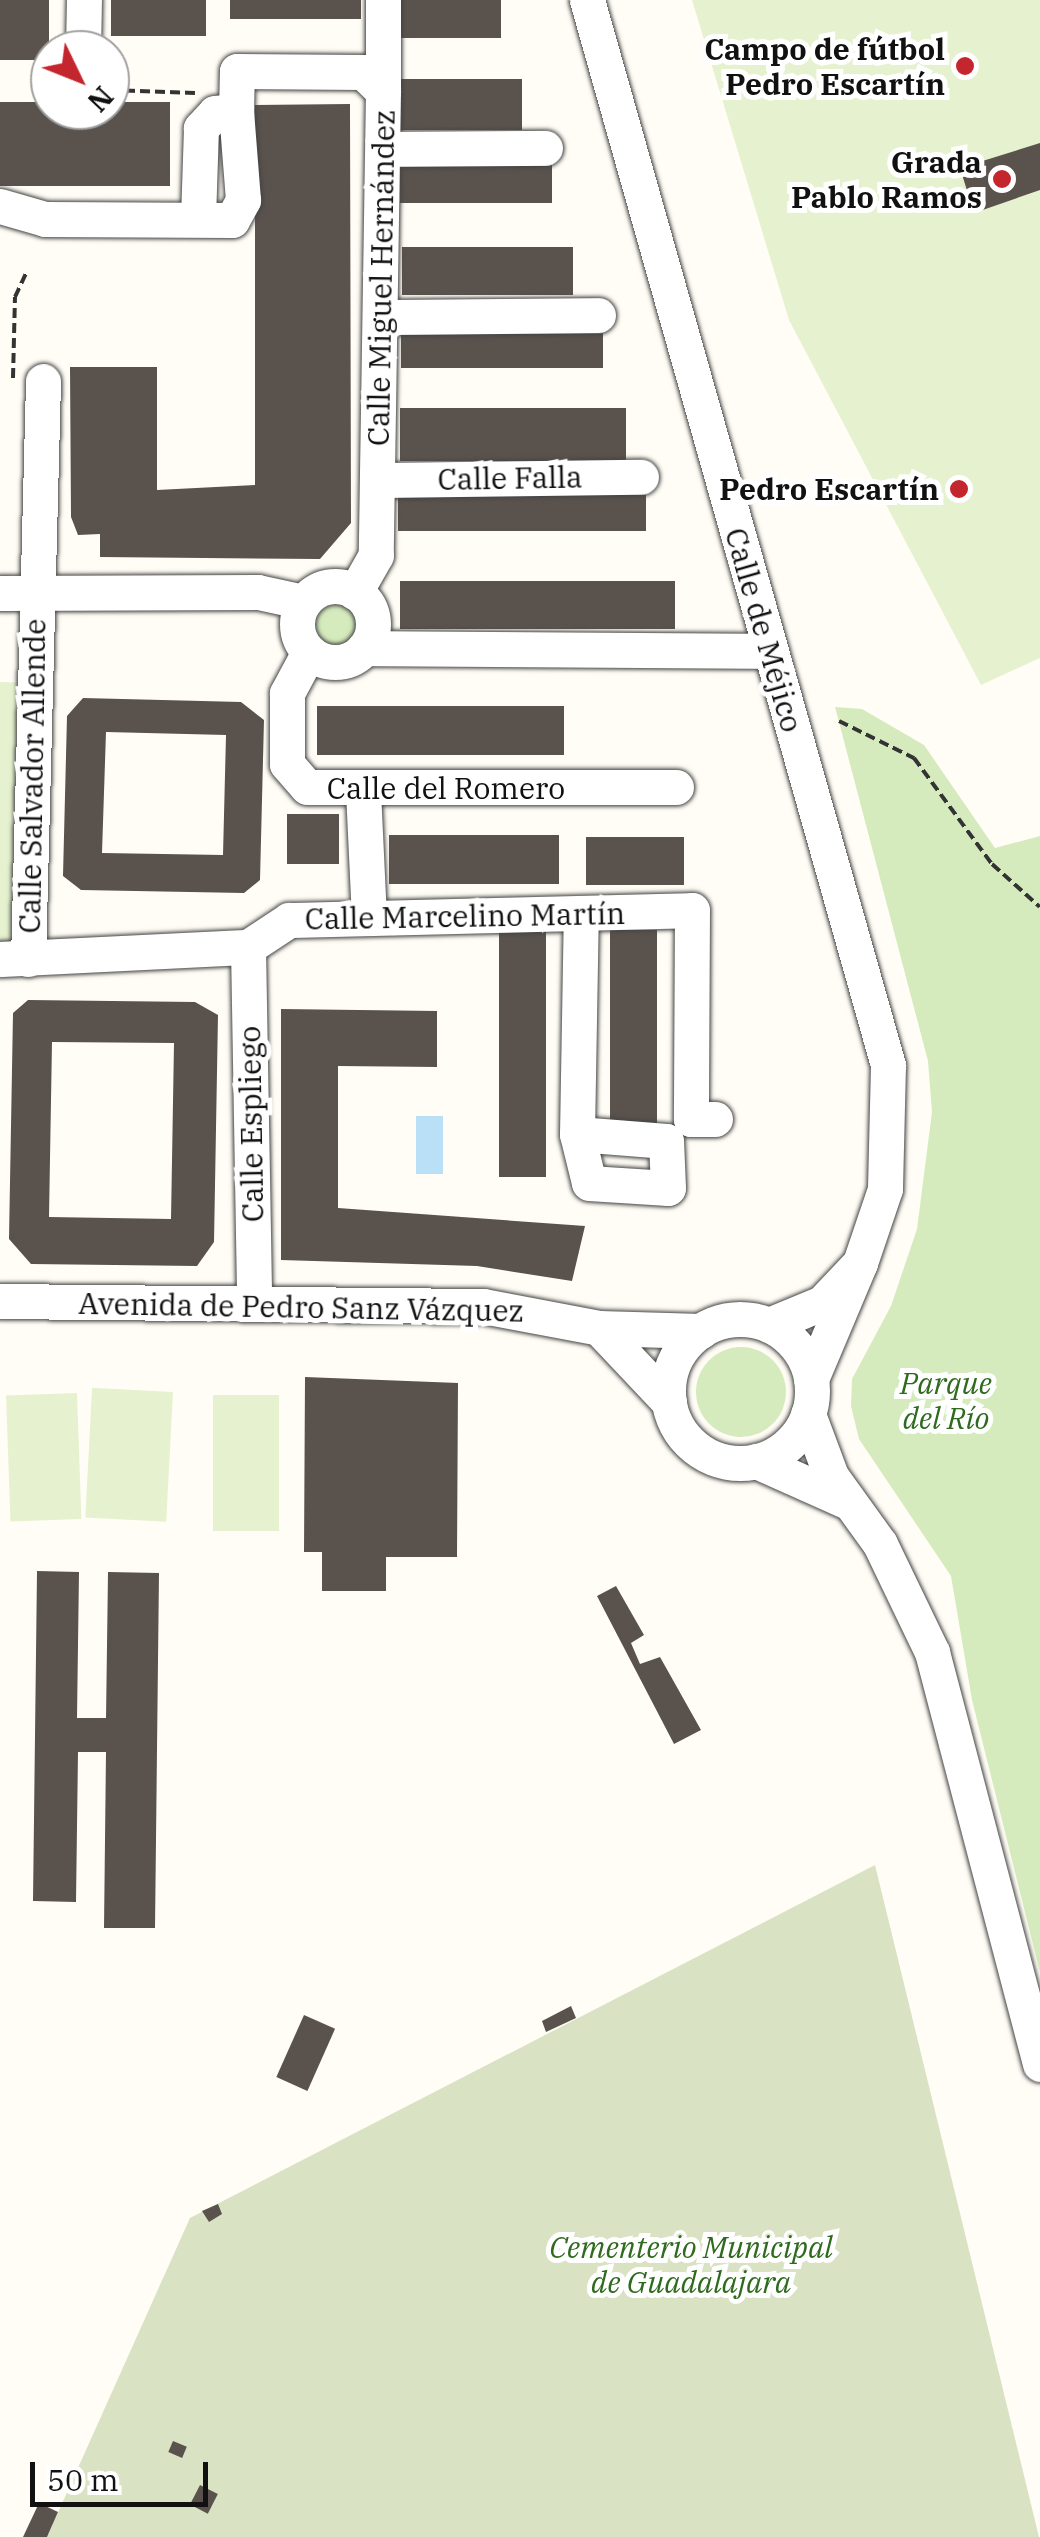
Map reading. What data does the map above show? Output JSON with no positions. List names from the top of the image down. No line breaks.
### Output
{"streets":{"street":["Calle Miguel Hernández","Calle Falla","Calle de Méjico","Calle Salvador Allende","Calle del Romero","Calle Marcelino Martín","Calle Espliego","Avenida de Pedro Sanz Vázquez"]},"crossings":[["Calle Miguel Hernández","Calle Falla"],["Calle Miguel Hernández","Calle del Romero"],["Calle de Méjico","Avenida de Pedro Sanz Vázquez"],["Calle Marcelino Martín","Calle Espliego"],["Calle Espliego","Avenida de Pedro Sanz Vázquez"]],"parks":["Parque del Río","Cementerio Municipal de Guadalajara"],"places":["Campo de fútbol Pedro Escartín","Grada Pablo Ramos","Pedro Escartín"],"scale_bar":"50 m","north":"bottom right"}
